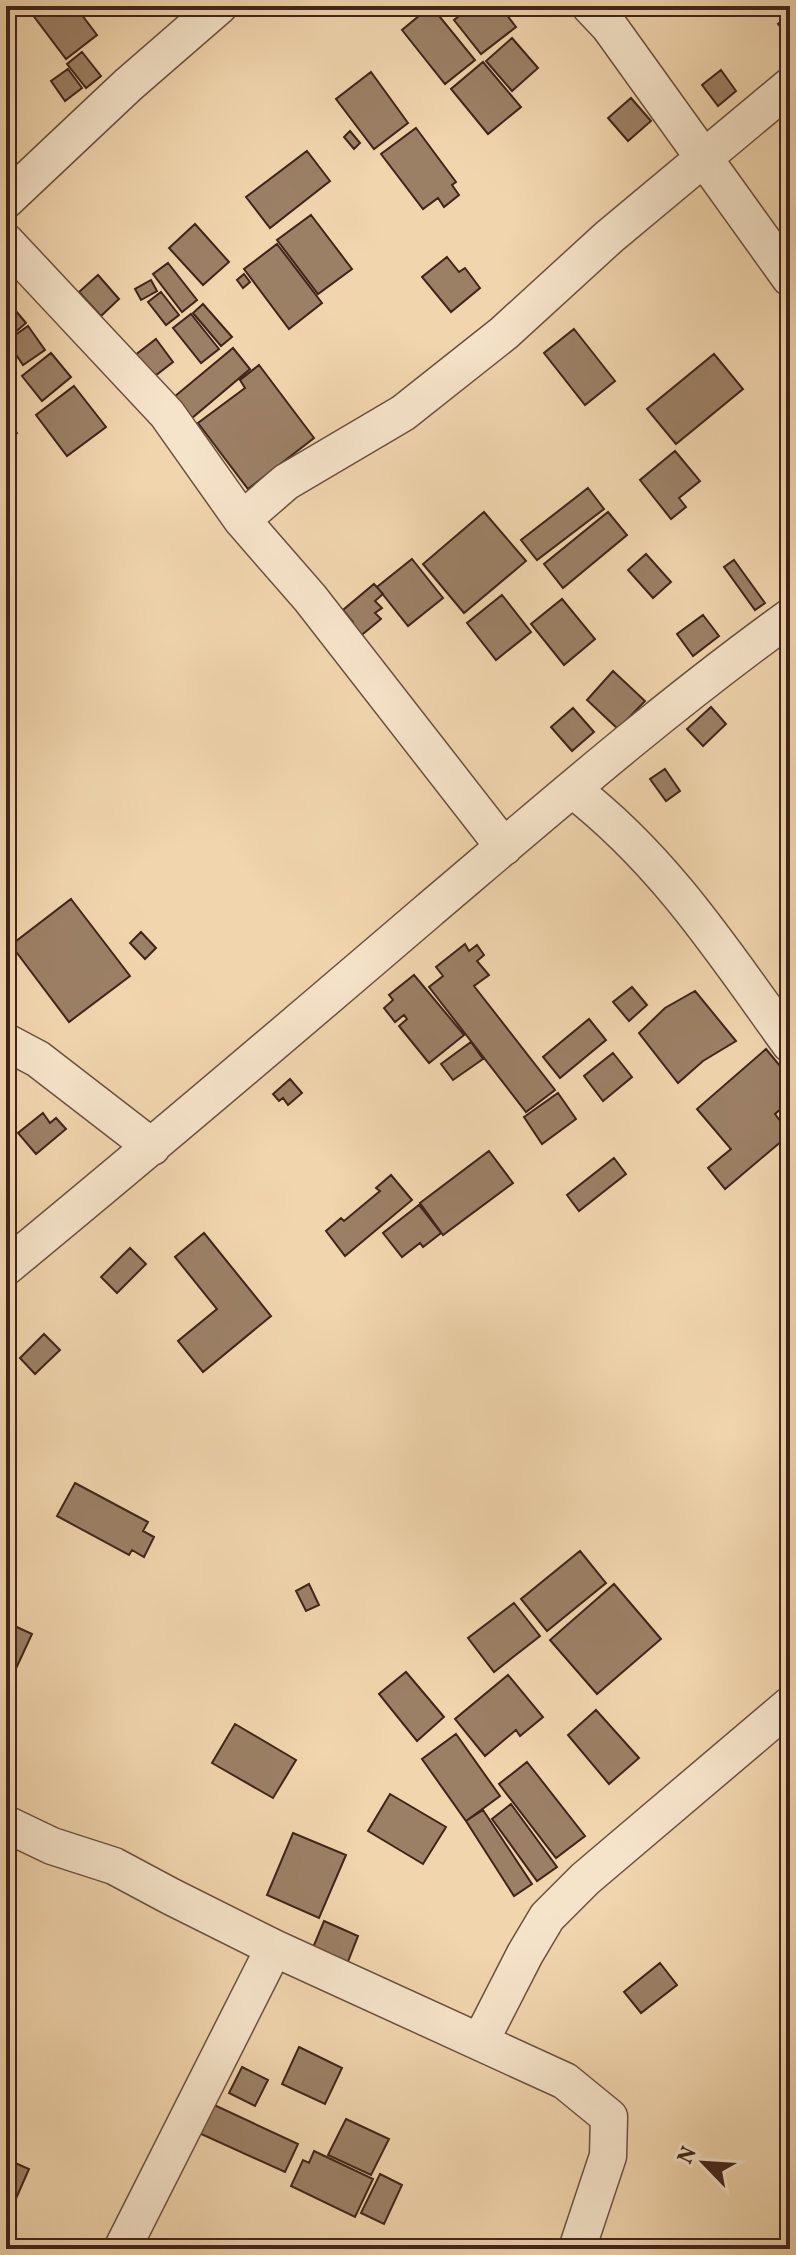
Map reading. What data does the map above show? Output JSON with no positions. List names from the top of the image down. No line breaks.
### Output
{"north":"top left"}
